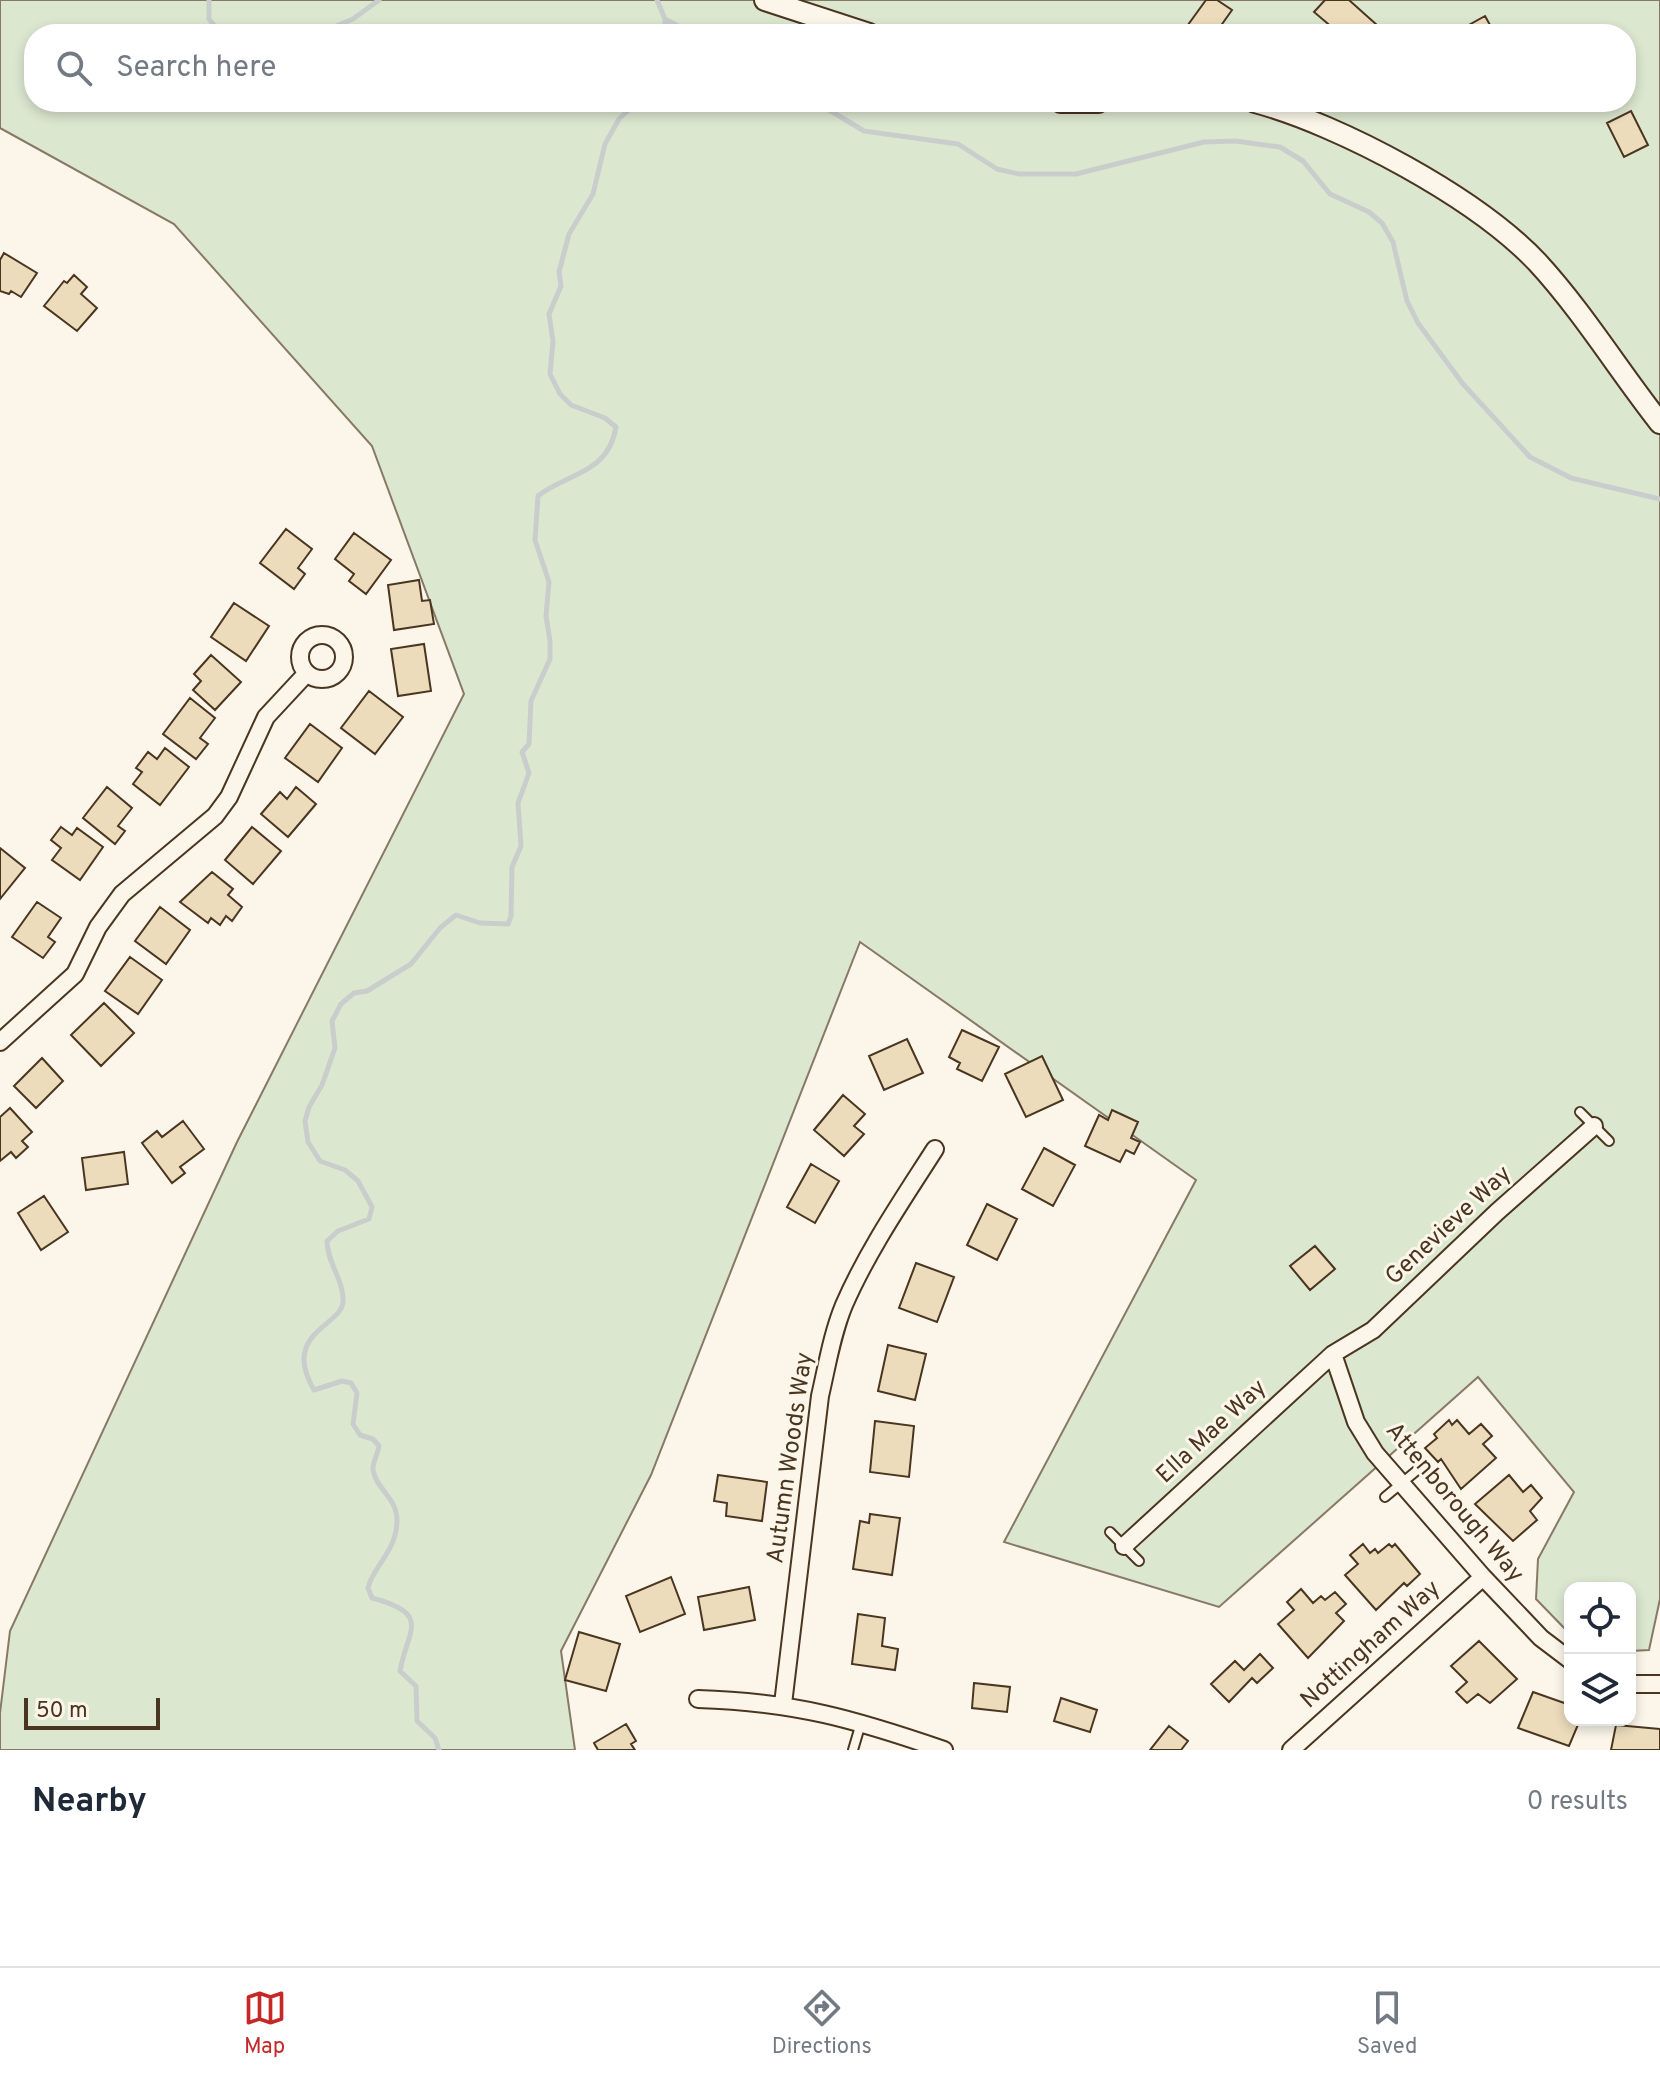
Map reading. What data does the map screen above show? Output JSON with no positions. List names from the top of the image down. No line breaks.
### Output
{"streets":{"street":["Genevieve Way","Ella Mae Way","Autumn Woods Way","Attenborough Way","Nottingham Way"]},"crossings":[["Genevieve Way","Ella Mae Way"],["Genevieve Way","Attenborough Way"],["Ella Mae Way","Attenborough Way"],["Attenborough Way","Nottingham Way"]],"scale_bar":"50 m","page":{"search":"Search here","scale":"50 m","heading":["Nearby","0 results"],"nav":["Map","Directions","Saved"]}}
